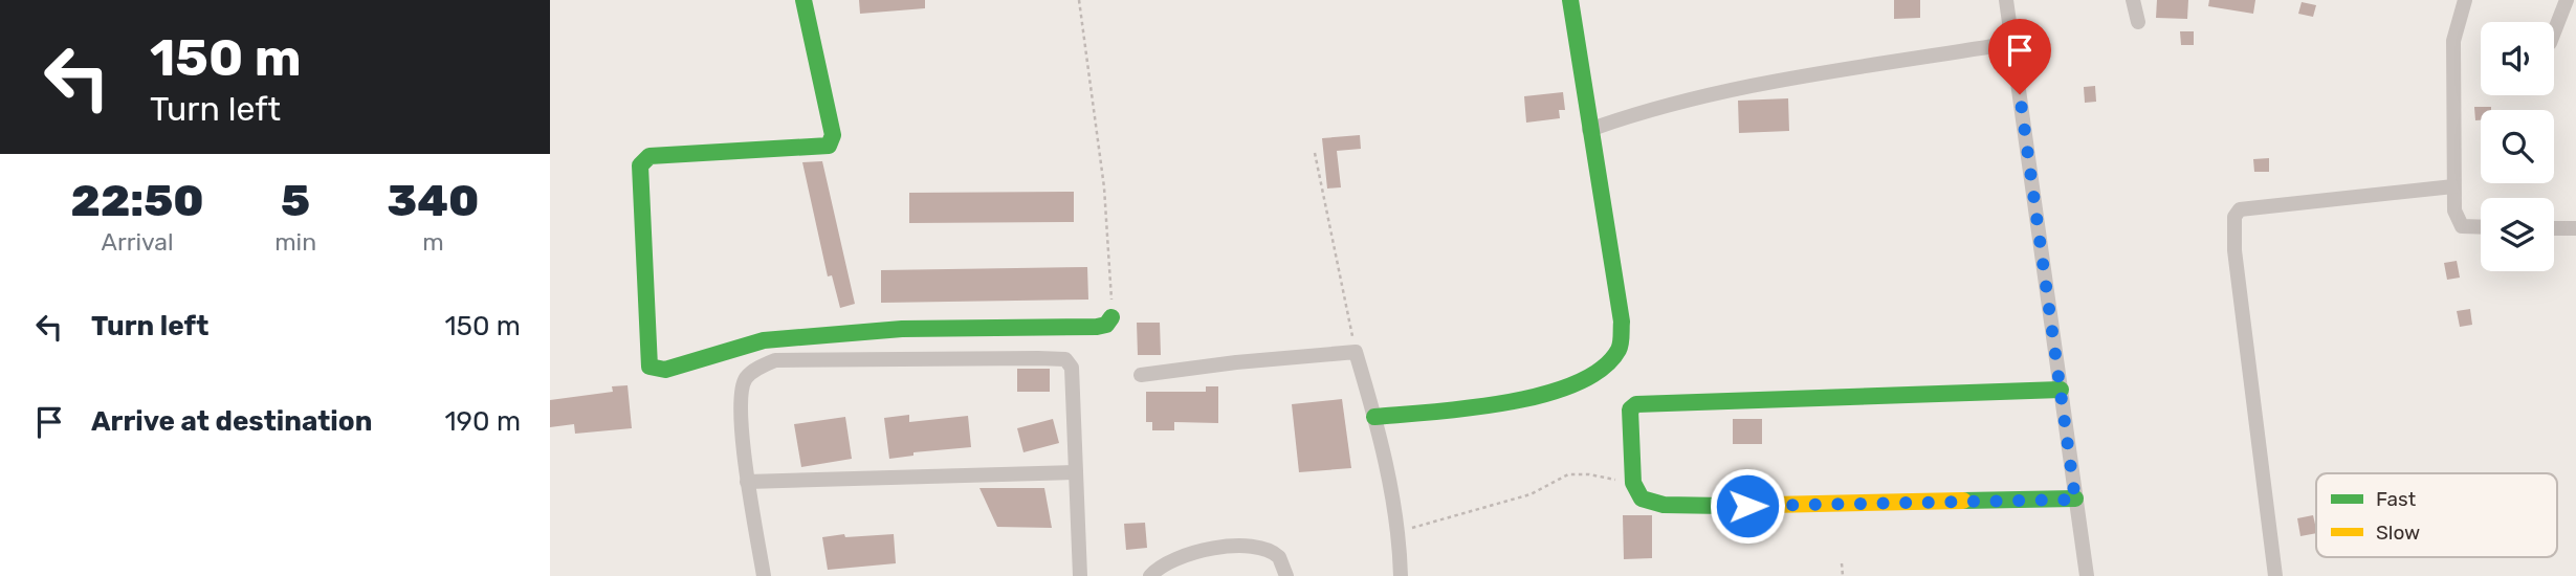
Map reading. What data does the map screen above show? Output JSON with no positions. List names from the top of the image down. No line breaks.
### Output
{"legend":["Fast","Slow"],"page":{"turn":["150 m","Turn left"],"eta":["22:50","Arrival","5","min","340","m"],"list":[{"name":"Turn left","value":"150 m"},{"name":"Arrive at destination","value":"190 m"}]}}
